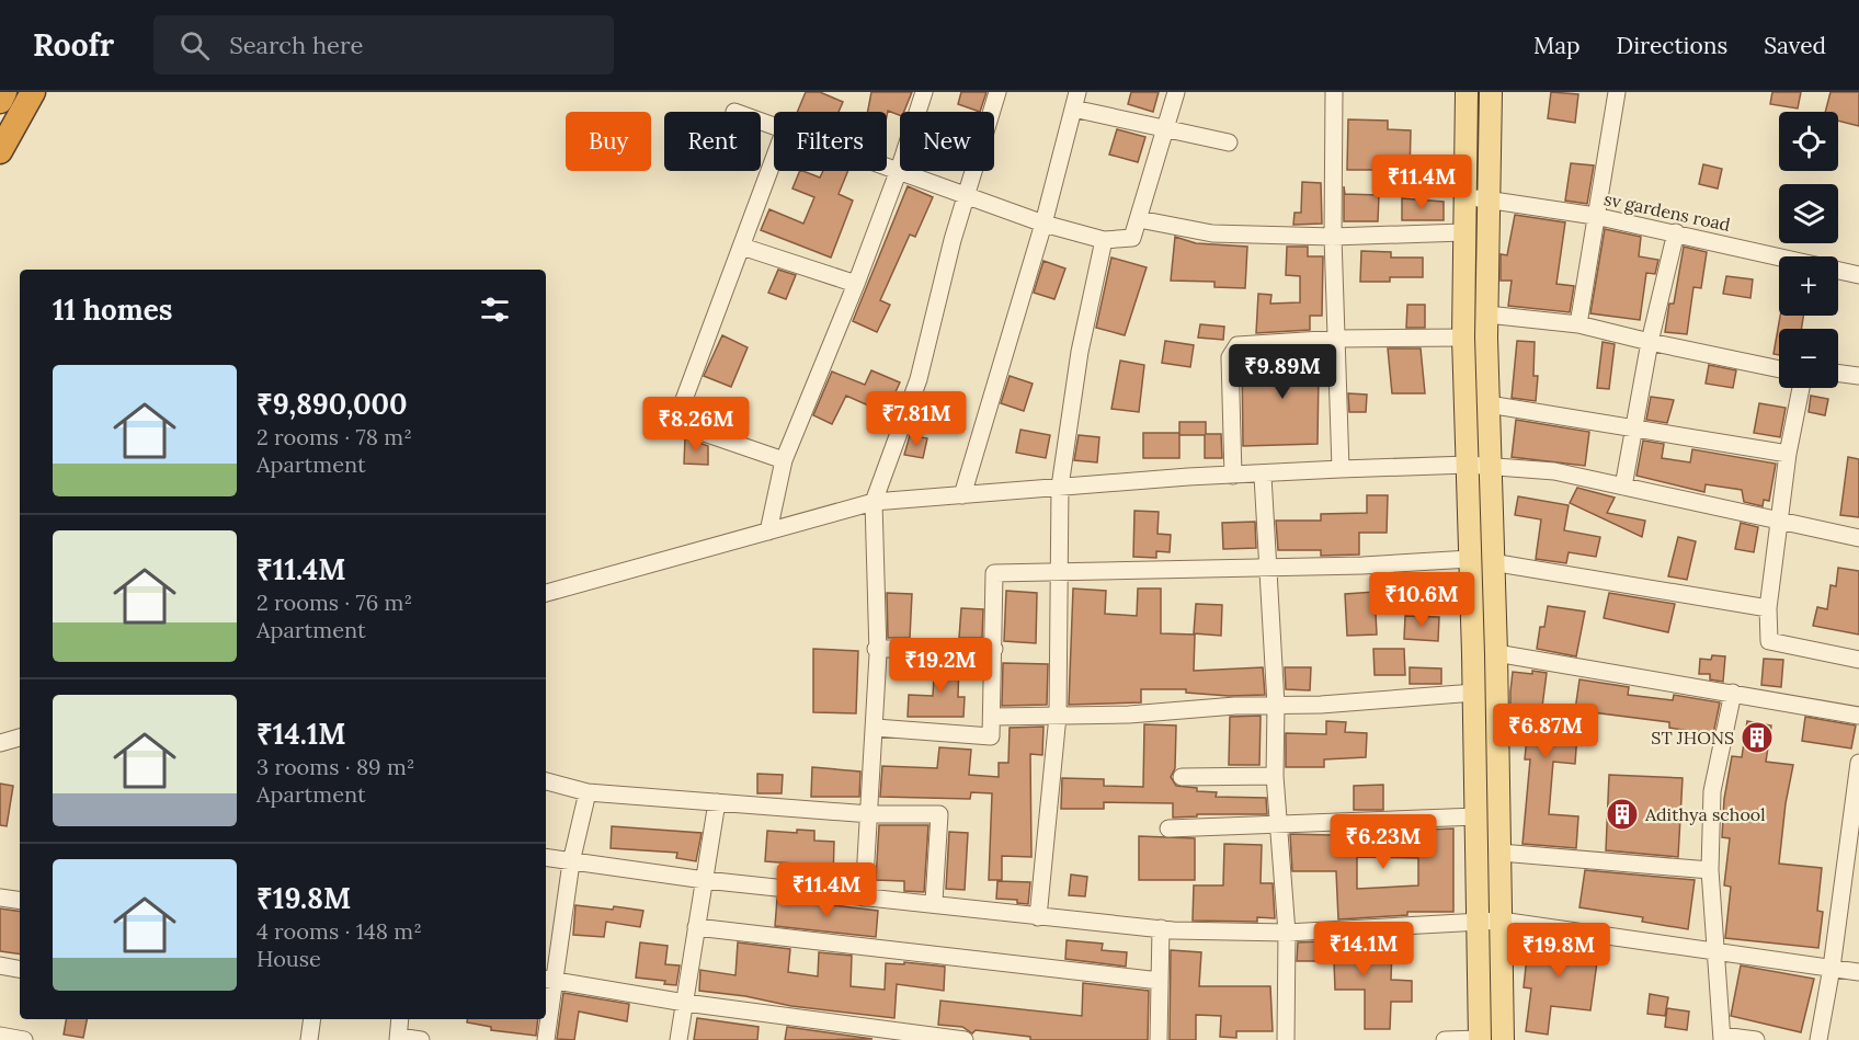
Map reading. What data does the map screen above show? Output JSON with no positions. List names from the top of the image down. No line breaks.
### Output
{"streets":{"street":["sv gardens road"]},"places":{"building":["ST JHONS","Adithya school"]},"page":{"header":"Roofr","search":"Search here","nav":["Map","Directions","Saved"],"map_buttons":["+","−"],"chip":["Buy","Rent","Filters","New"],"price":["₹11.4M","₹9.89M","₹7.81M","₹8.26M","₹10.6M","₹19.2M","₹6.87M","₹6.23M","₹11.4M","₹14.1M","₹19.8M"],"heading":"11 homes","list":[{"name":"₹9,890,000","note":"2 rooms · 78 m² · Apartment"},{"name":"₹11.4M","note":"2 rooms · 76 m² · Apartment"},{"name":"₹14.1M","note":"3 rooms · 89 m² · Apartment"},{"name":"₹19.8M","note":"4 rooms · 148 m² · House"}]}}
